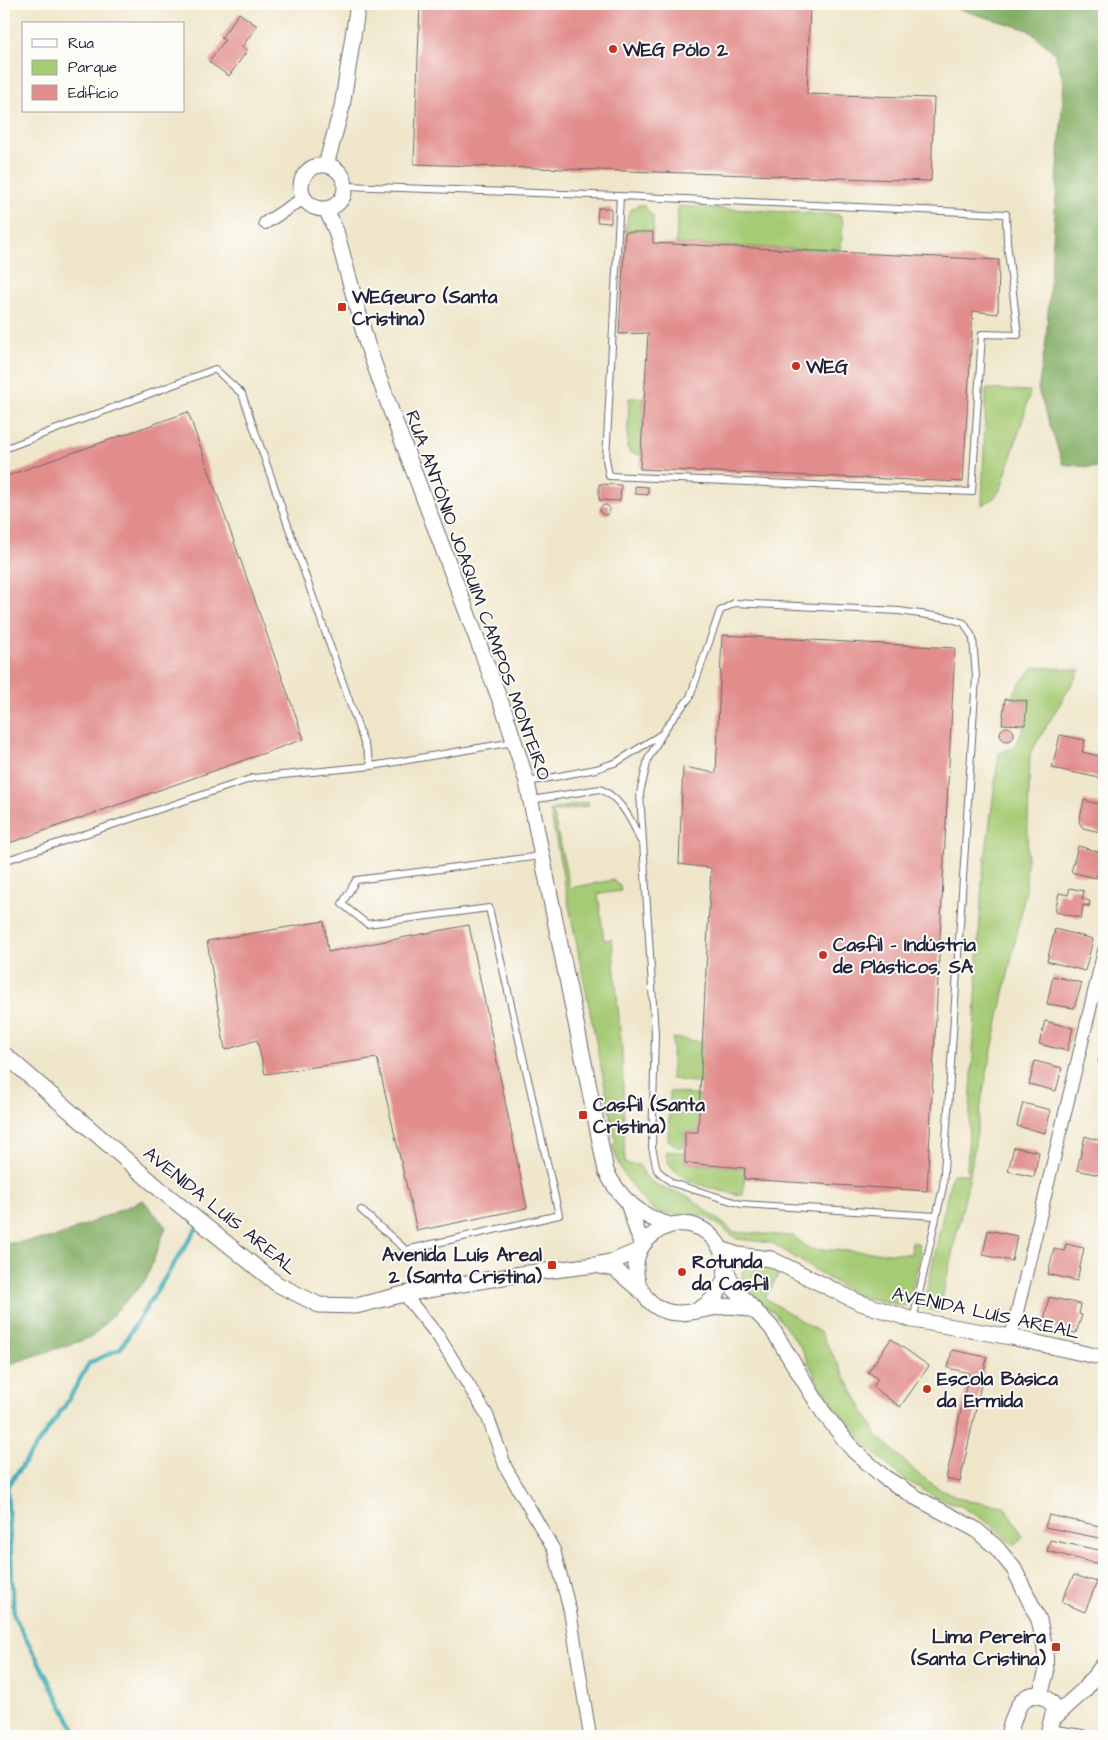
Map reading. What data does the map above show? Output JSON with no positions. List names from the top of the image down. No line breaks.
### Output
{"streets":{"street":["RUA ANTÓNIO JOAQUIM CAMPOS MONTEIRO","AVENIDA LUÍS AREAL"]},"crossings":[["RUA ANTÓNIO JOAQUIM CAMPOS MONTEIRO","AVENIDA LUÍS AREAL"]],"places":{"other":["WEG Pólo 2","WEG","Casfil - Indústria de Plásticos, SA","Rotunda da Casfil","Escola Básica da Ermida"],"transit":["WEGeuro (Santa Cristina)","Casfil (Santa Cristina)","Avenida Luís Areal 2 (Santa Cristina)","Lima Pereira (Santa Cristina)"]},"legend":["Rua","Parque","Edifício"]}
